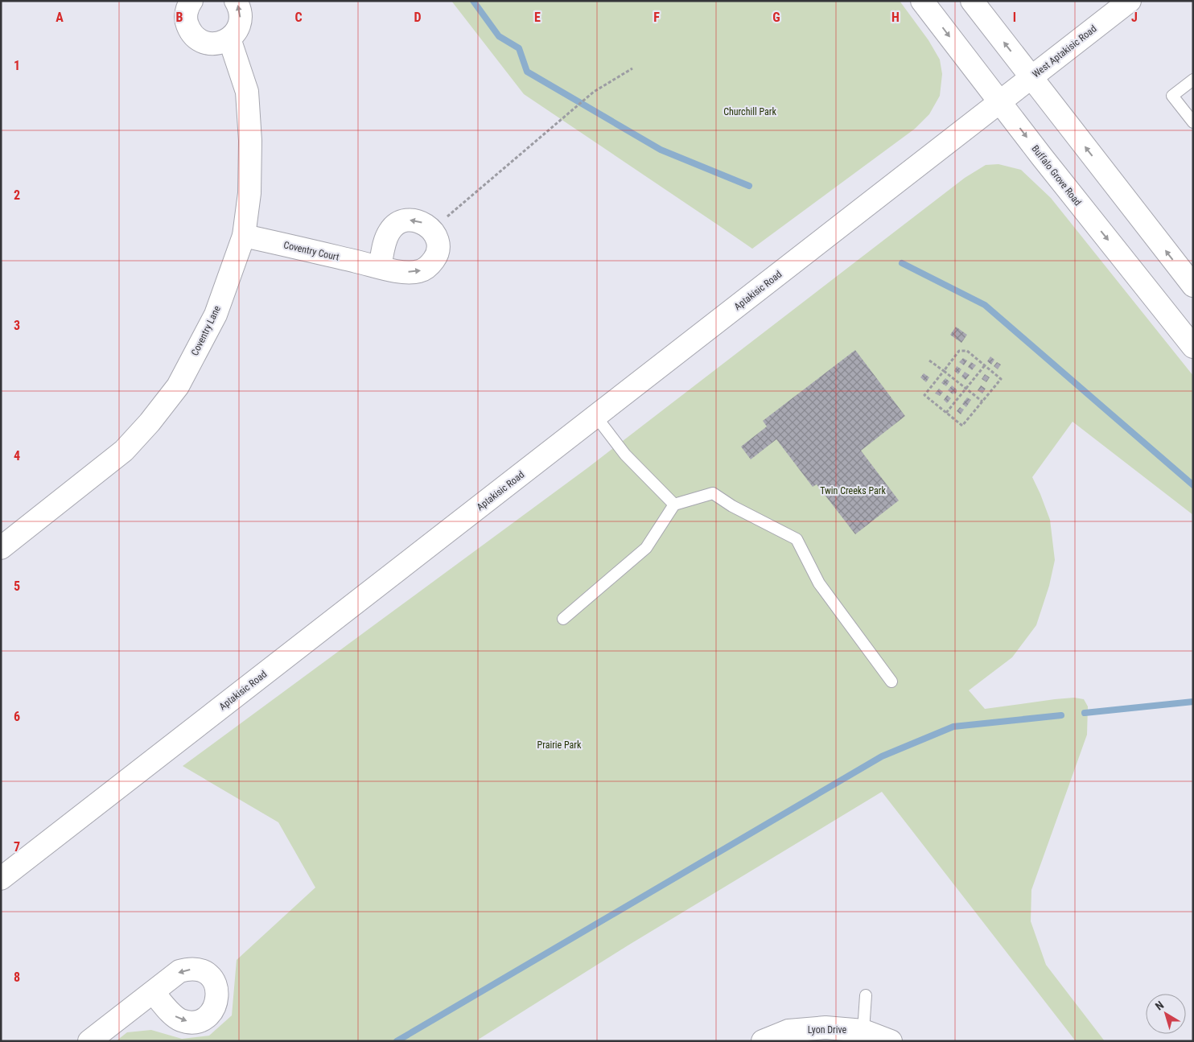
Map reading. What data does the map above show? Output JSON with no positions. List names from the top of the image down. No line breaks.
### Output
{"streets":{"main road":["West Aptakisic Road","Buffalo Grove Road","Coventry Court","Aptakisic Road","Coventry Lane","Lyon Drive"]},"crossings":[["West Aptakisic Road","Buffalo Grove Road"],["West Aptakisic Road","Aptakisic Road"],["Buffalo Grove Road","Aptakisic Road"],["Coventry Court","Coventry Lane"]],"parks":["Churchill Park","Twin Creeks Park","Prairie Park"],"north":"top left","grid":{"columns":["A","B","C","D","E","F","G","H","I","J"],"rows":["1","2","3","4","5","6","7","8"]}}
